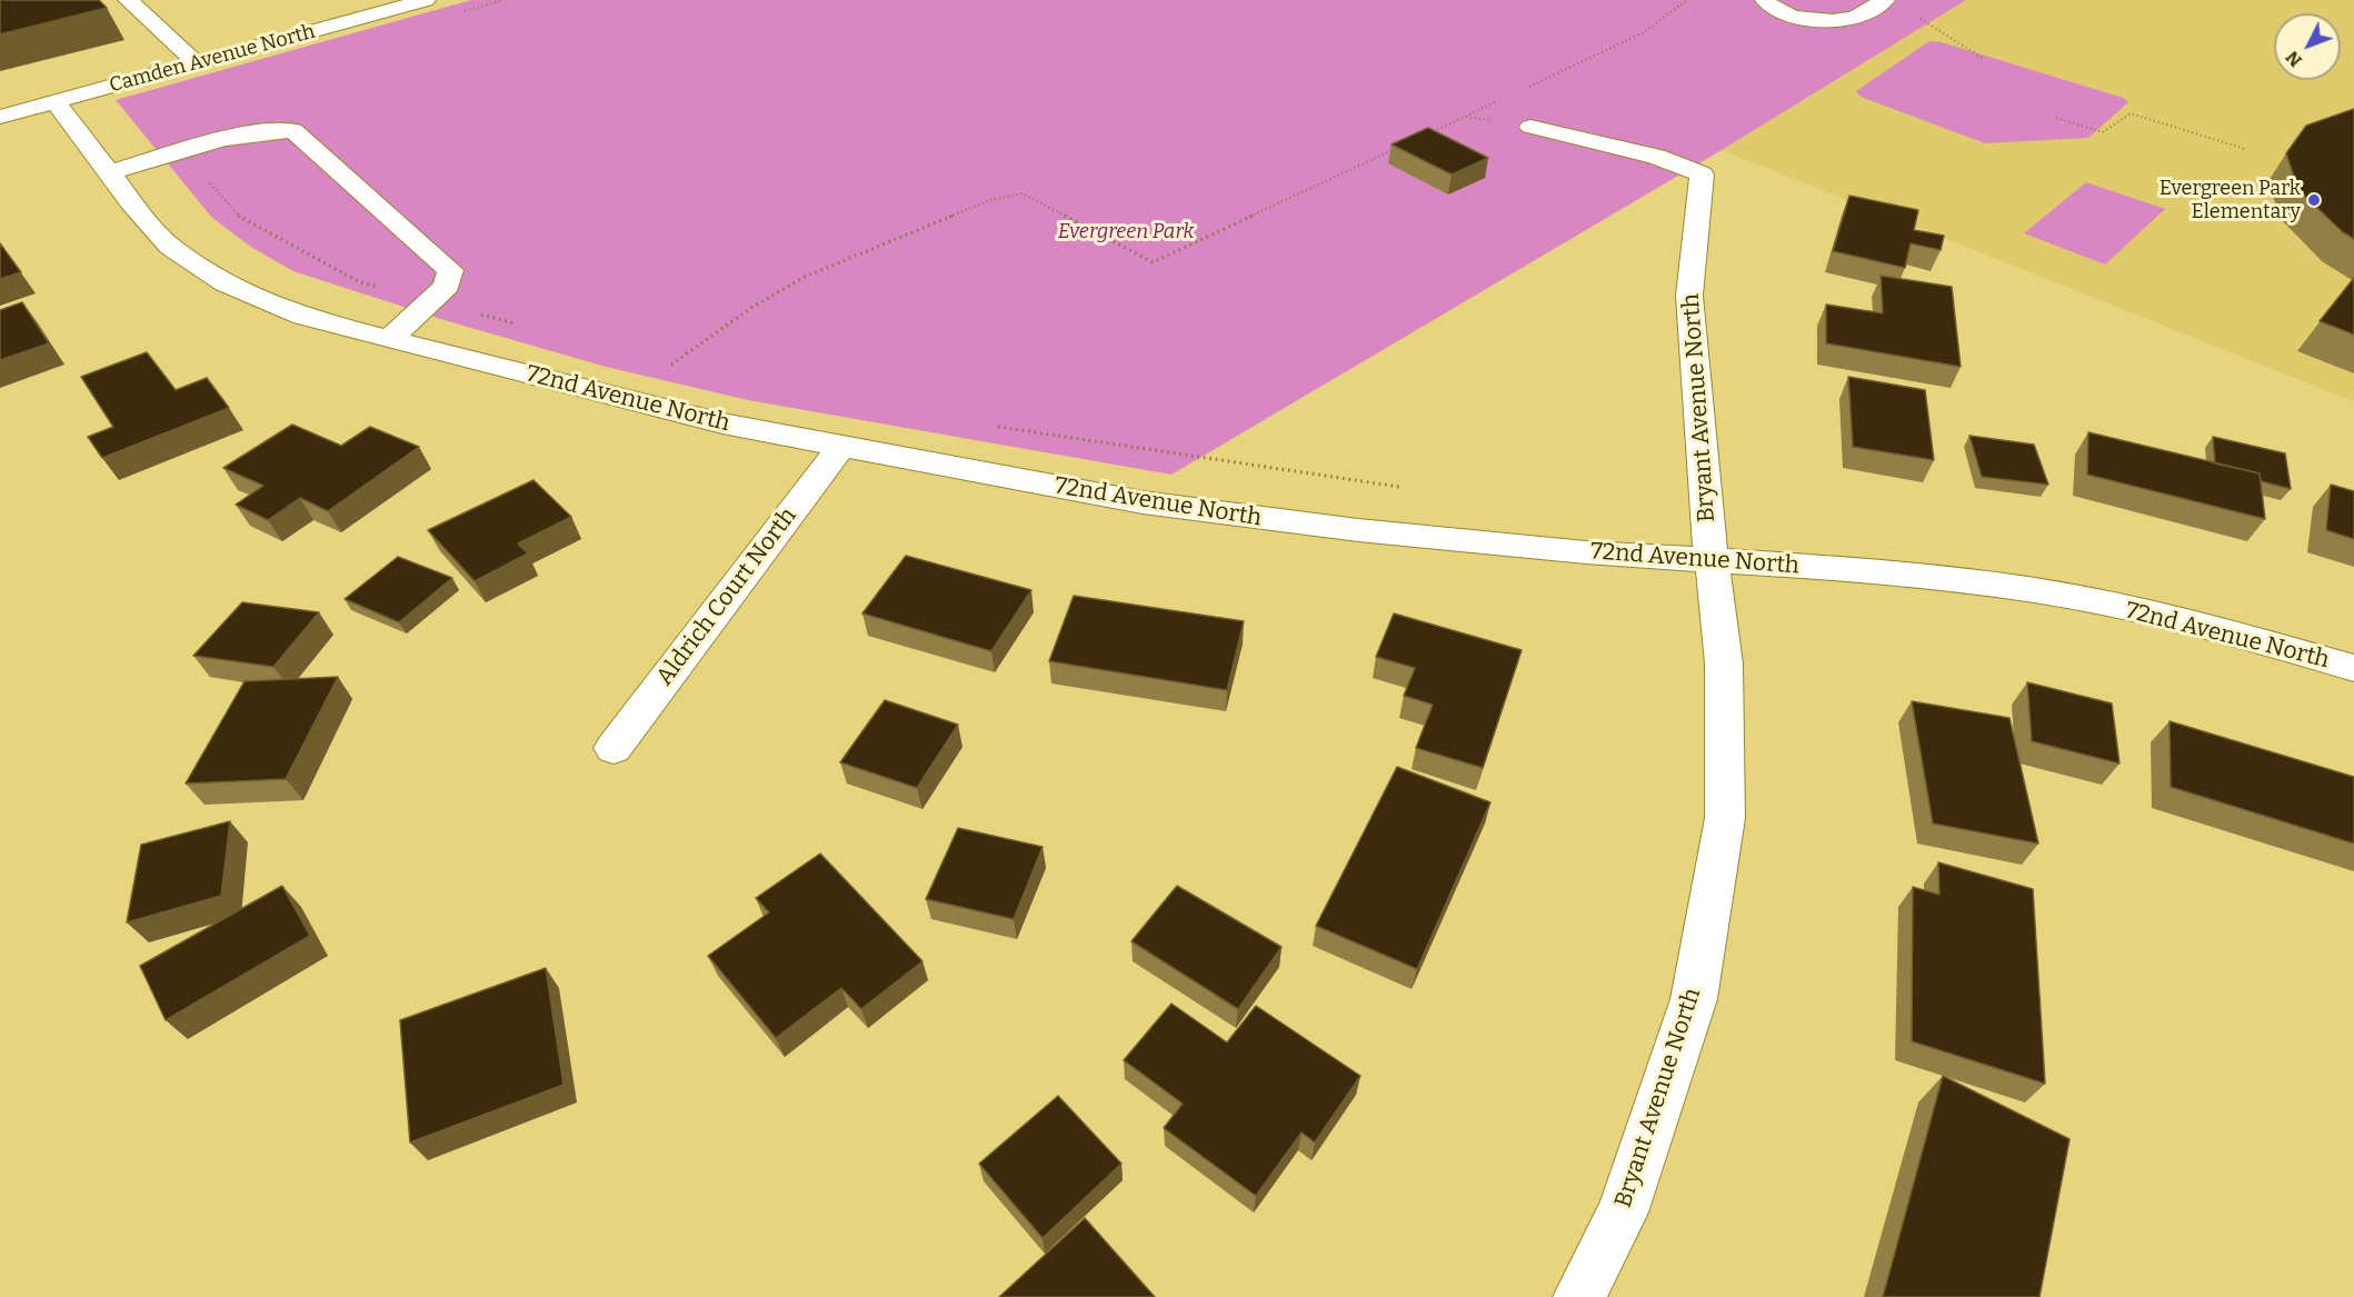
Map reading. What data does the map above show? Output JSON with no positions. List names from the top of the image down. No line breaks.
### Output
{"streets":{"street":["Camden Avenue North","72nd Avenue North","Bryant Avenue North","Aldrich Court North"]},"crossings":[["Camden Avenue North","72nd Avenue North"],["72nd Avenue North","Bryant Avenue North"],["72nd Avenue North","Aldrich Court North"]],"parks":["Evergreen Park"],"places":["Evergreen Park Elementary"],"north":"bottom left"}
